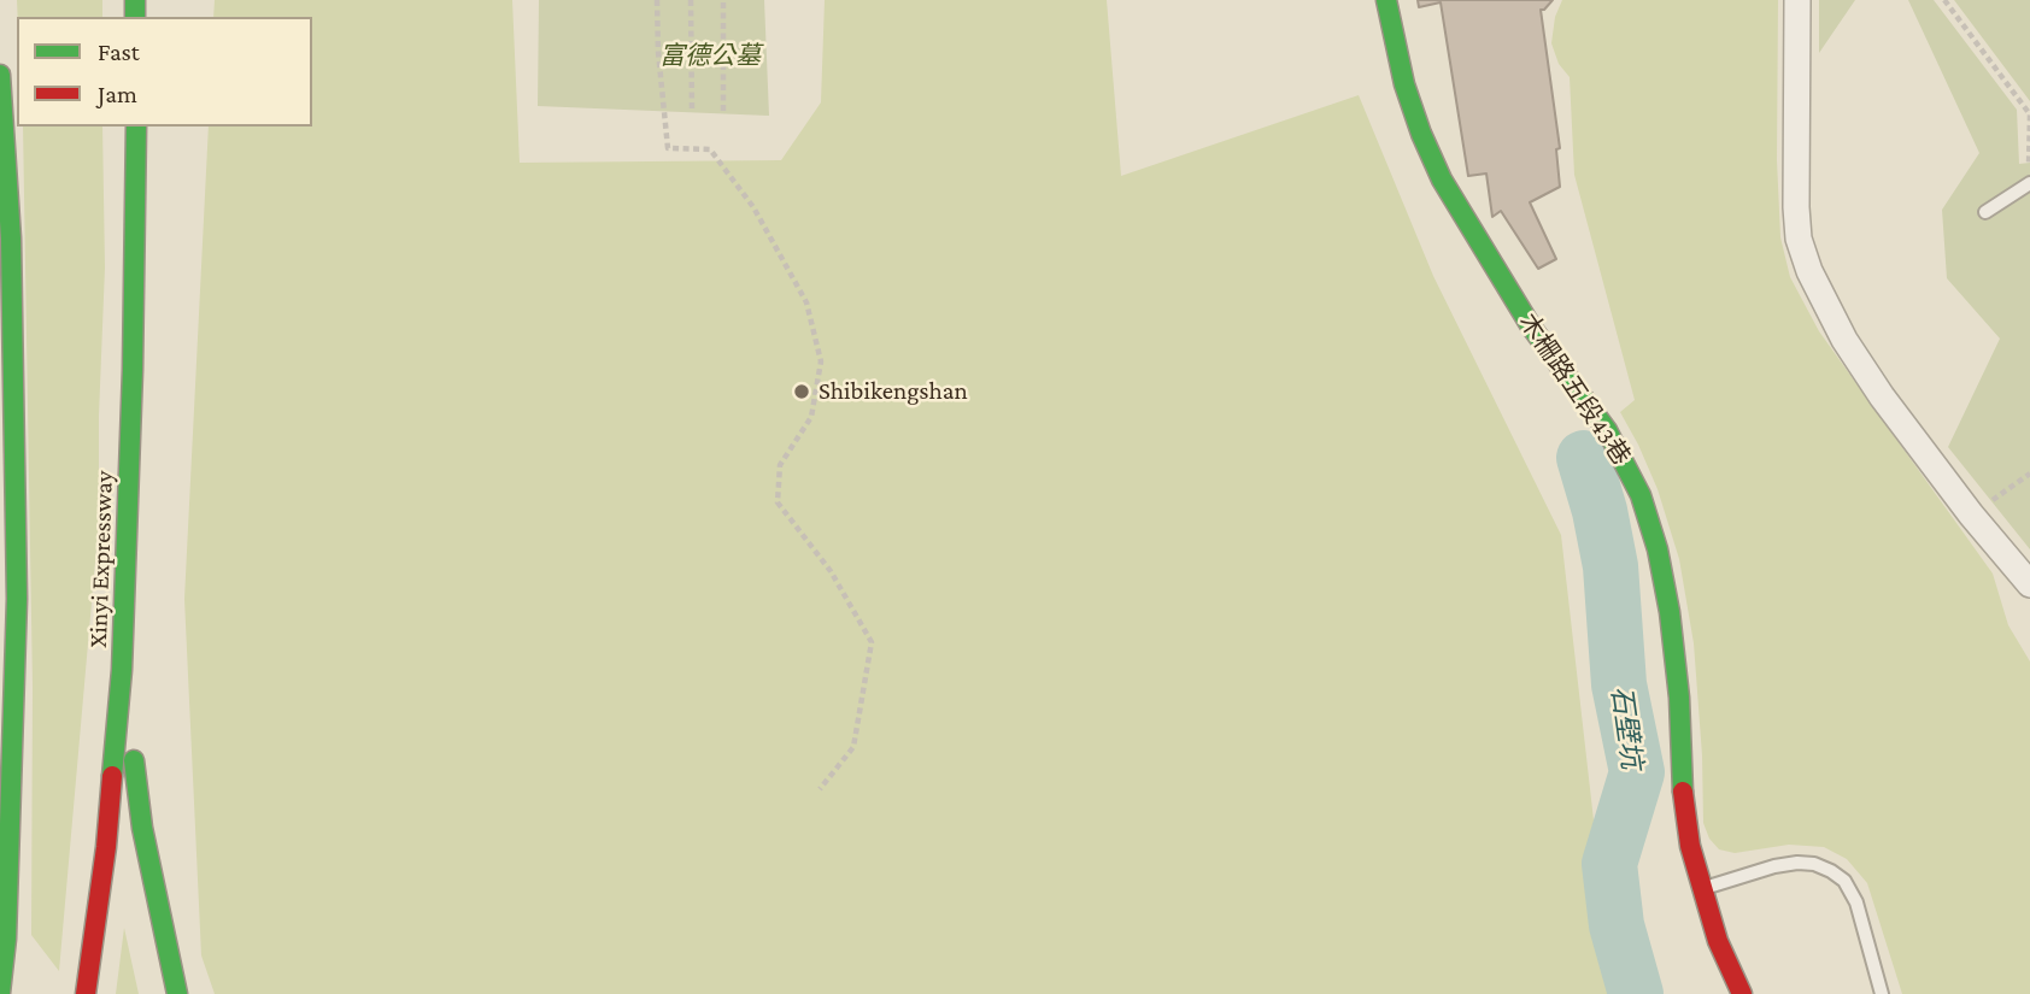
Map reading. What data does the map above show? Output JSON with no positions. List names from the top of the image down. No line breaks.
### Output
{"streets":{"main road":["木柵路五段43巷","Xinyi Expressway"]},"water":["石壁坑"],"parks":["富德公墓"],"places":["Shibikengshan"],"legend":["Fast","Jam"]}
